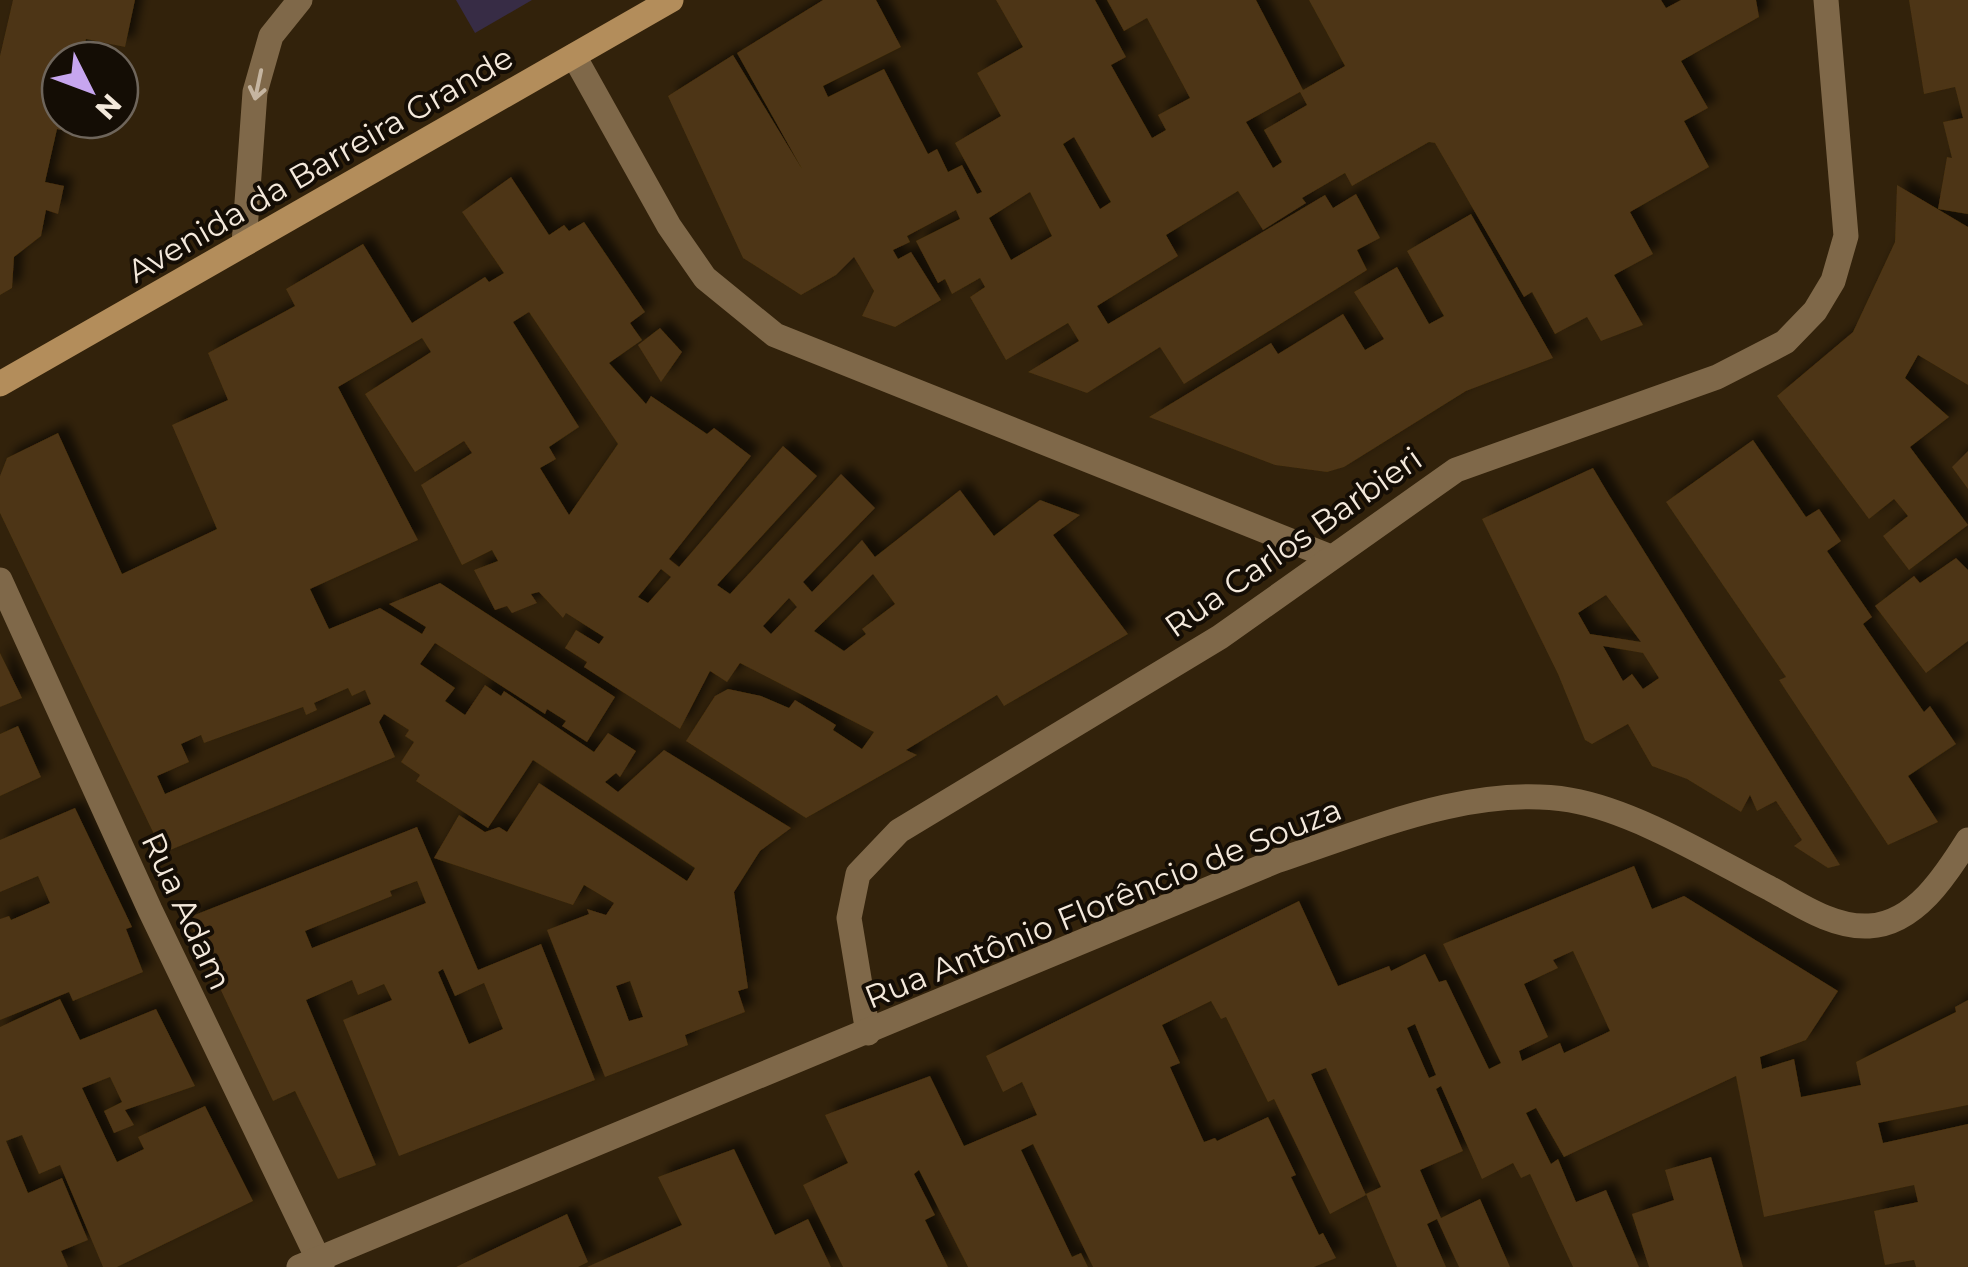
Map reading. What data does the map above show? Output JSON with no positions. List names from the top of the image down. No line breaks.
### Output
{"streets":{"main road":["Avenida da Barreira Grande"],"street":["Rua Carlos Barbieri","Rua Antônio Florêncio de Souza","Rua Adam"]},"crossings":[["Rua Carlos Barbieri","Rua Antônio Florêncio de Souza"],["Rua Antônio Florêncio de Souza","Rua Adam"]],"north":"bottom right"}
